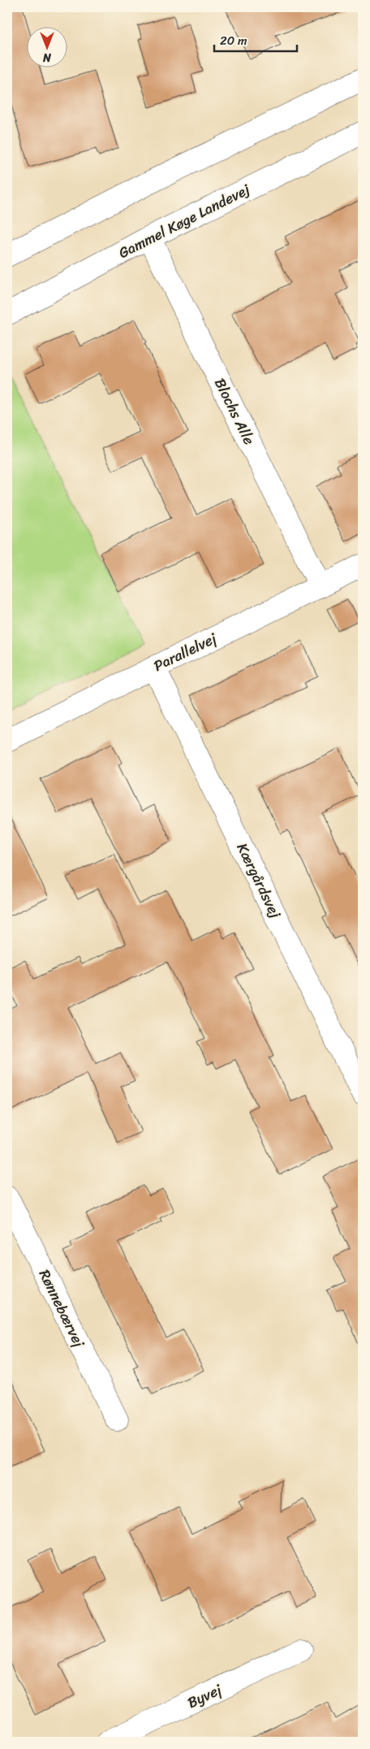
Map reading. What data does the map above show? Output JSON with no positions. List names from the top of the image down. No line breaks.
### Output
{"streets":{"street":["Gammel Køge Landevej","Blochs Alle","Parallelvej","Kærgårdsvej","Rønnebærvej","Byvej"]},"crossings":[["Gammel Køge Landevej","Blochs Alle"],["Blochs Alle","Parallelvej"],["Parallelvej","Kærgårdsvej"]],"scale_bar":"20 m","north":"bottom"}
